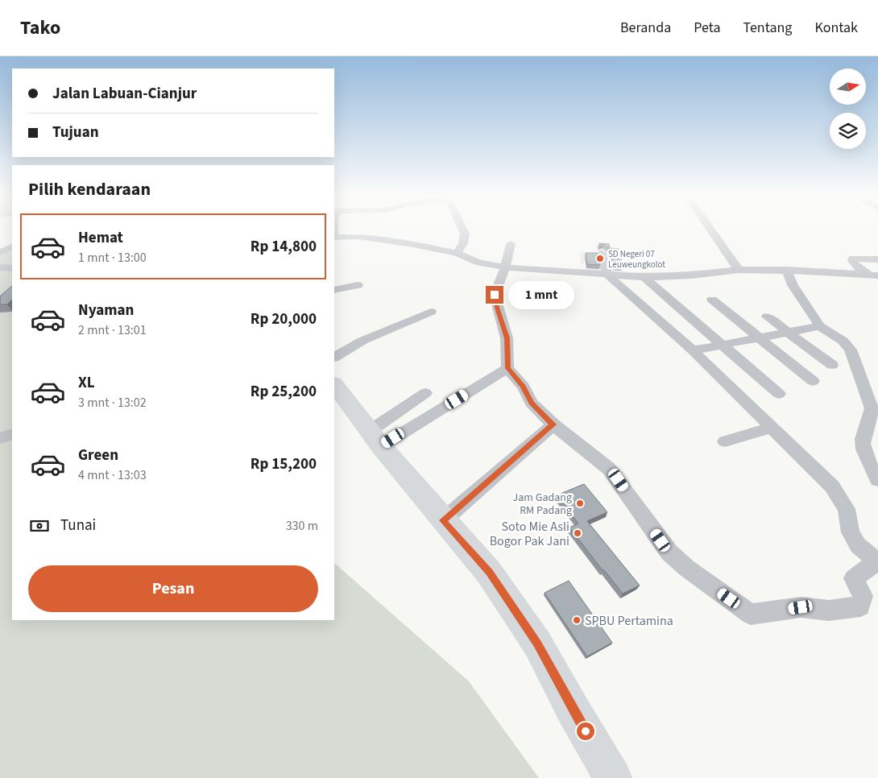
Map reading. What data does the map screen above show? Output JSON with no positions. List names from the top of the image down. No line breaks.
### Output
{"places":["SD Negeri 07 Leuweungkolot","Jam Gadang RM Padang","Soto Mie Asli Bogor Pak Jani","SPBU Pertamina"],"north":"right","page":{"header":"Tako","nav":["Beranda","Peta","Tentang","Kontak"],"banner":["Jalan Labuan-Cianjur","Tujuan"],"heading":"Pilih kendaraan","list":[{"name":"Hemat","note":"1 mnt · 13:00","value":"Rp 14,800"},{"name":"Nyaman","note":"2 mnt · 13:01","value":"Rp 20,000"},{"name":"XL","note":"3 mnt · 13:02","value":"Rp 25,200"},{"name":"Green","note":"4 mnt · 13:03","value":"Rp 15,200"}],"bubble":"1 mnt","pay":["Tunai","330 m"],"buttons":"Pesan"}}
